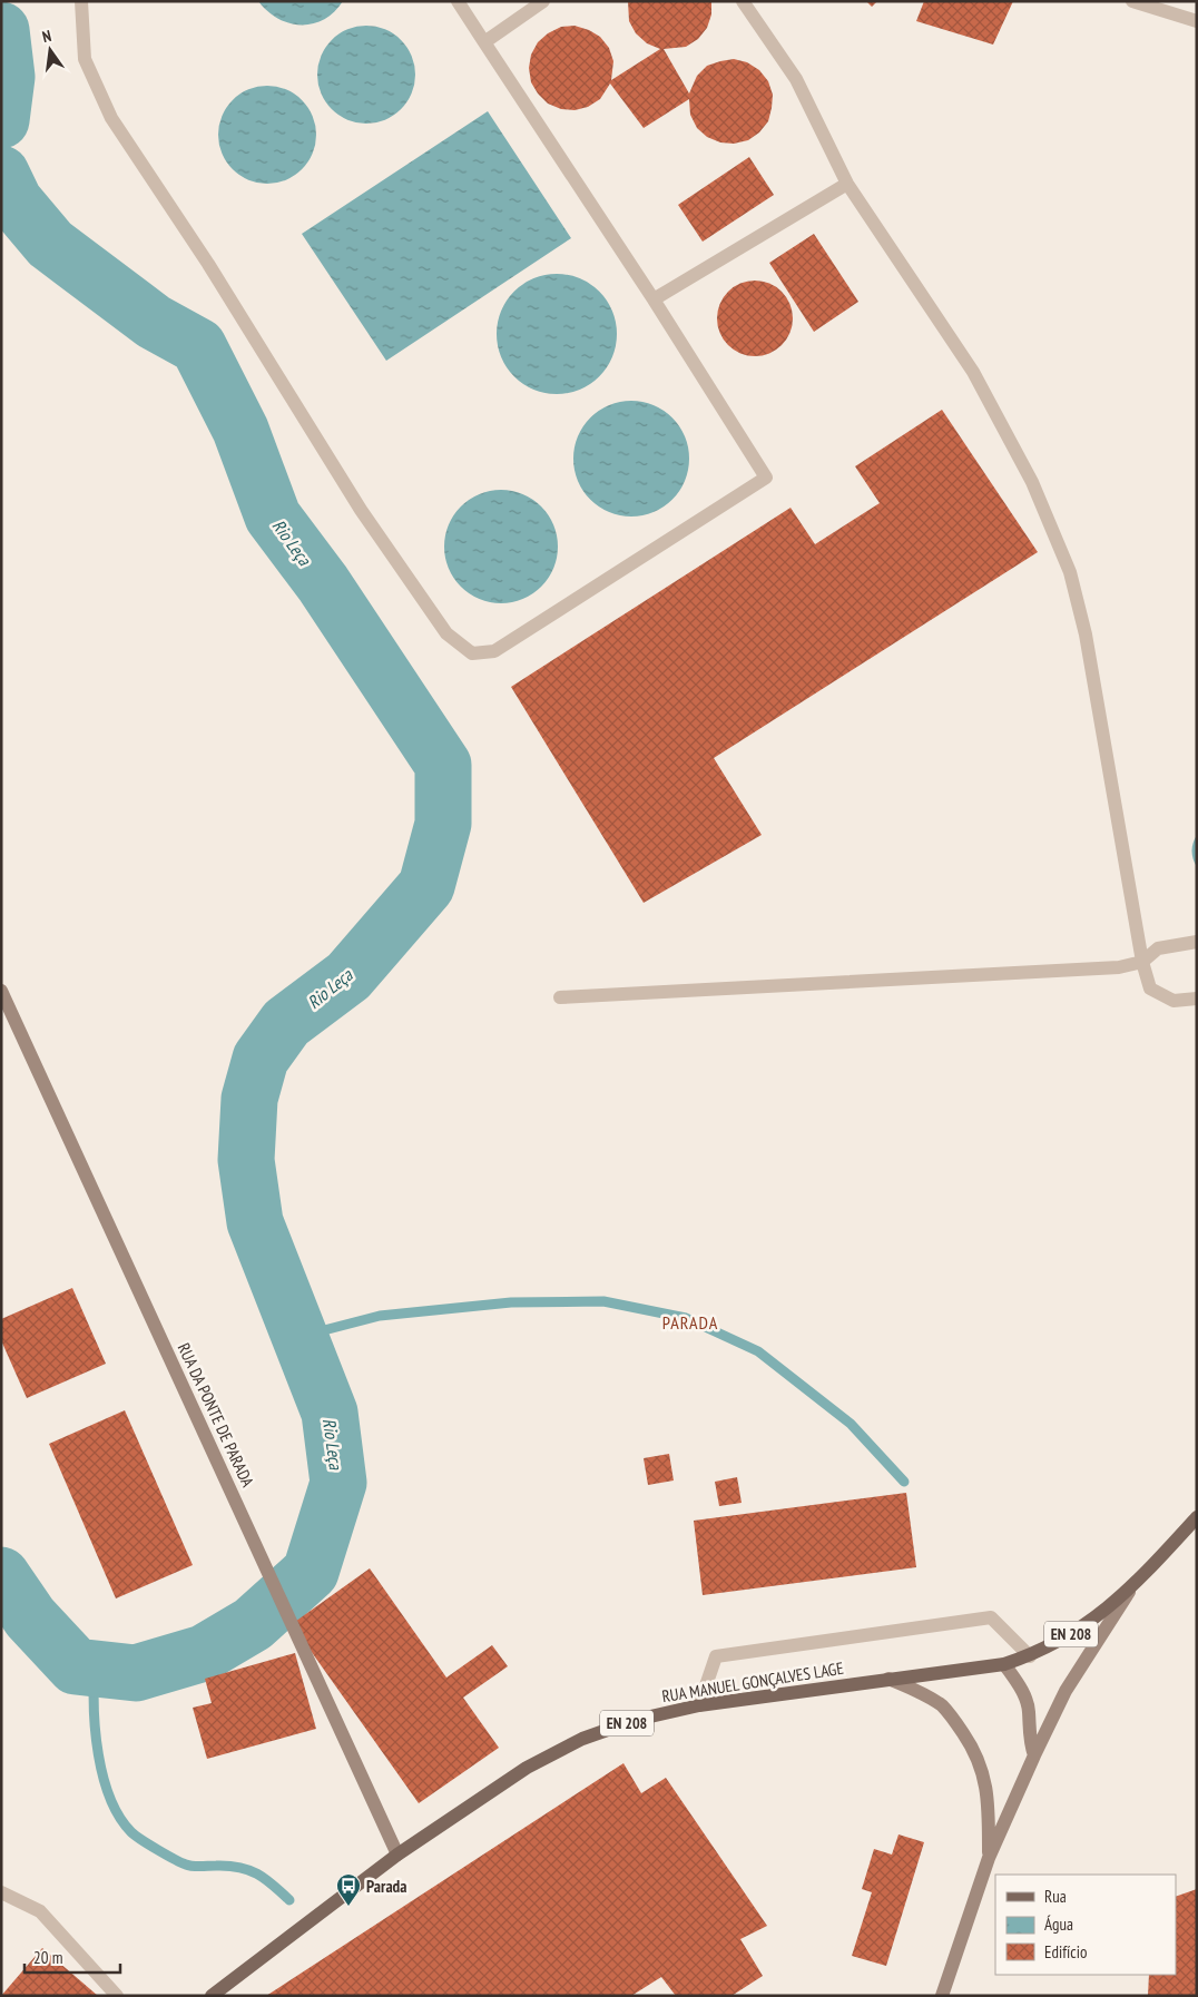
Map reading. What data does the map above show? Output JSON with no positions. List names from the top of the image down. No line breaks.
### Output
{"streets":{"main road":["RUA DA PONTE DE PARADA","EN 208","RUA MANUEL GONÇALVES LAGE"]},"crossings":[["RUA DA PONTE DE PARADA","RUA MANUEL GONÇALVES LAGE"]],"districts":["PARADA"],"water":["Rio Leça"],"places":{"bus stop":["Parada"]},"legend":["Rua","Água","Edifício"],"scale_bar":"20 m","north":"top"}
